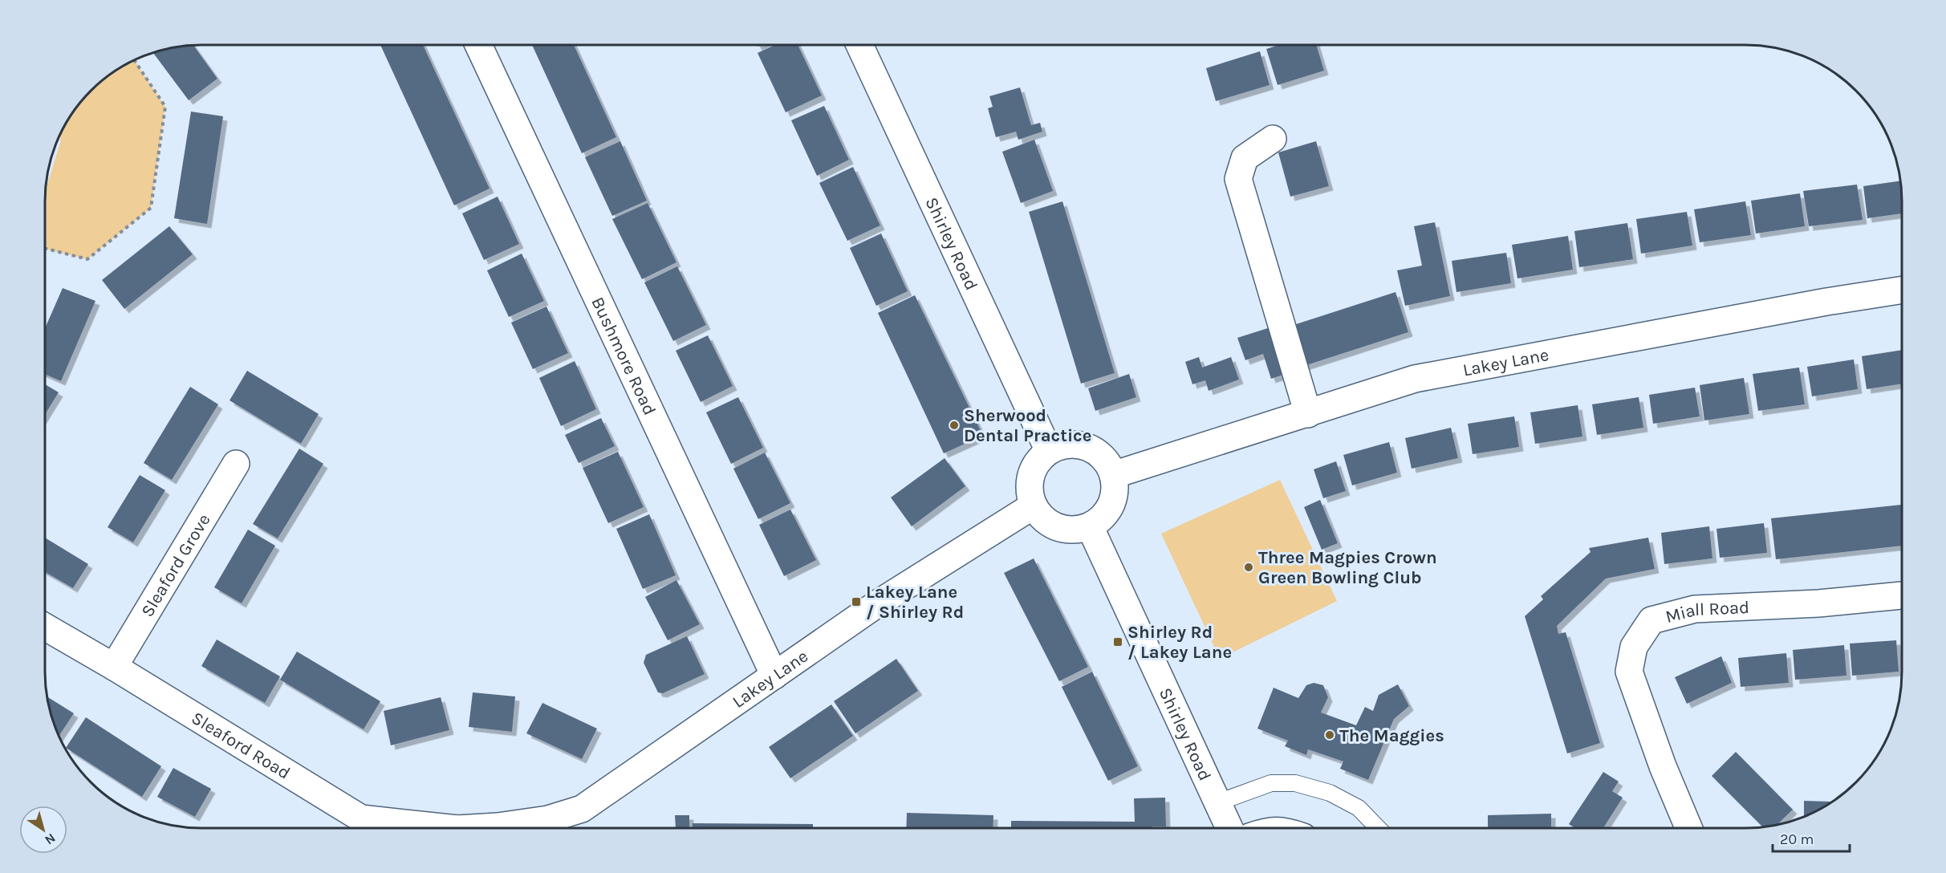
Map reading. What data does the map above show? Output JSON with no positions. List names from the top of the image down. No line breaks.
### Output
{"streets":{"street":["Shirley Road","Bushmore Road","Lakey Lane","Sleaford Grove","Miall Road","Sleaford Road"]},"crossings":[["Shirley Road","Lakey Lane"],["Bushmore Road","Lakey Lane"],["Sleaford Grove","Sleaford Road"]],"places":{"other":["Sherwood Dental Practice","Three Magpies Crown Green Bowling Club","The Maggies"],"transit":["Lakey Lane / Shirley Rd","Shirley Rd / Lakey Lane"]},"scale_bar":"20 m","north":"bottom right"}
